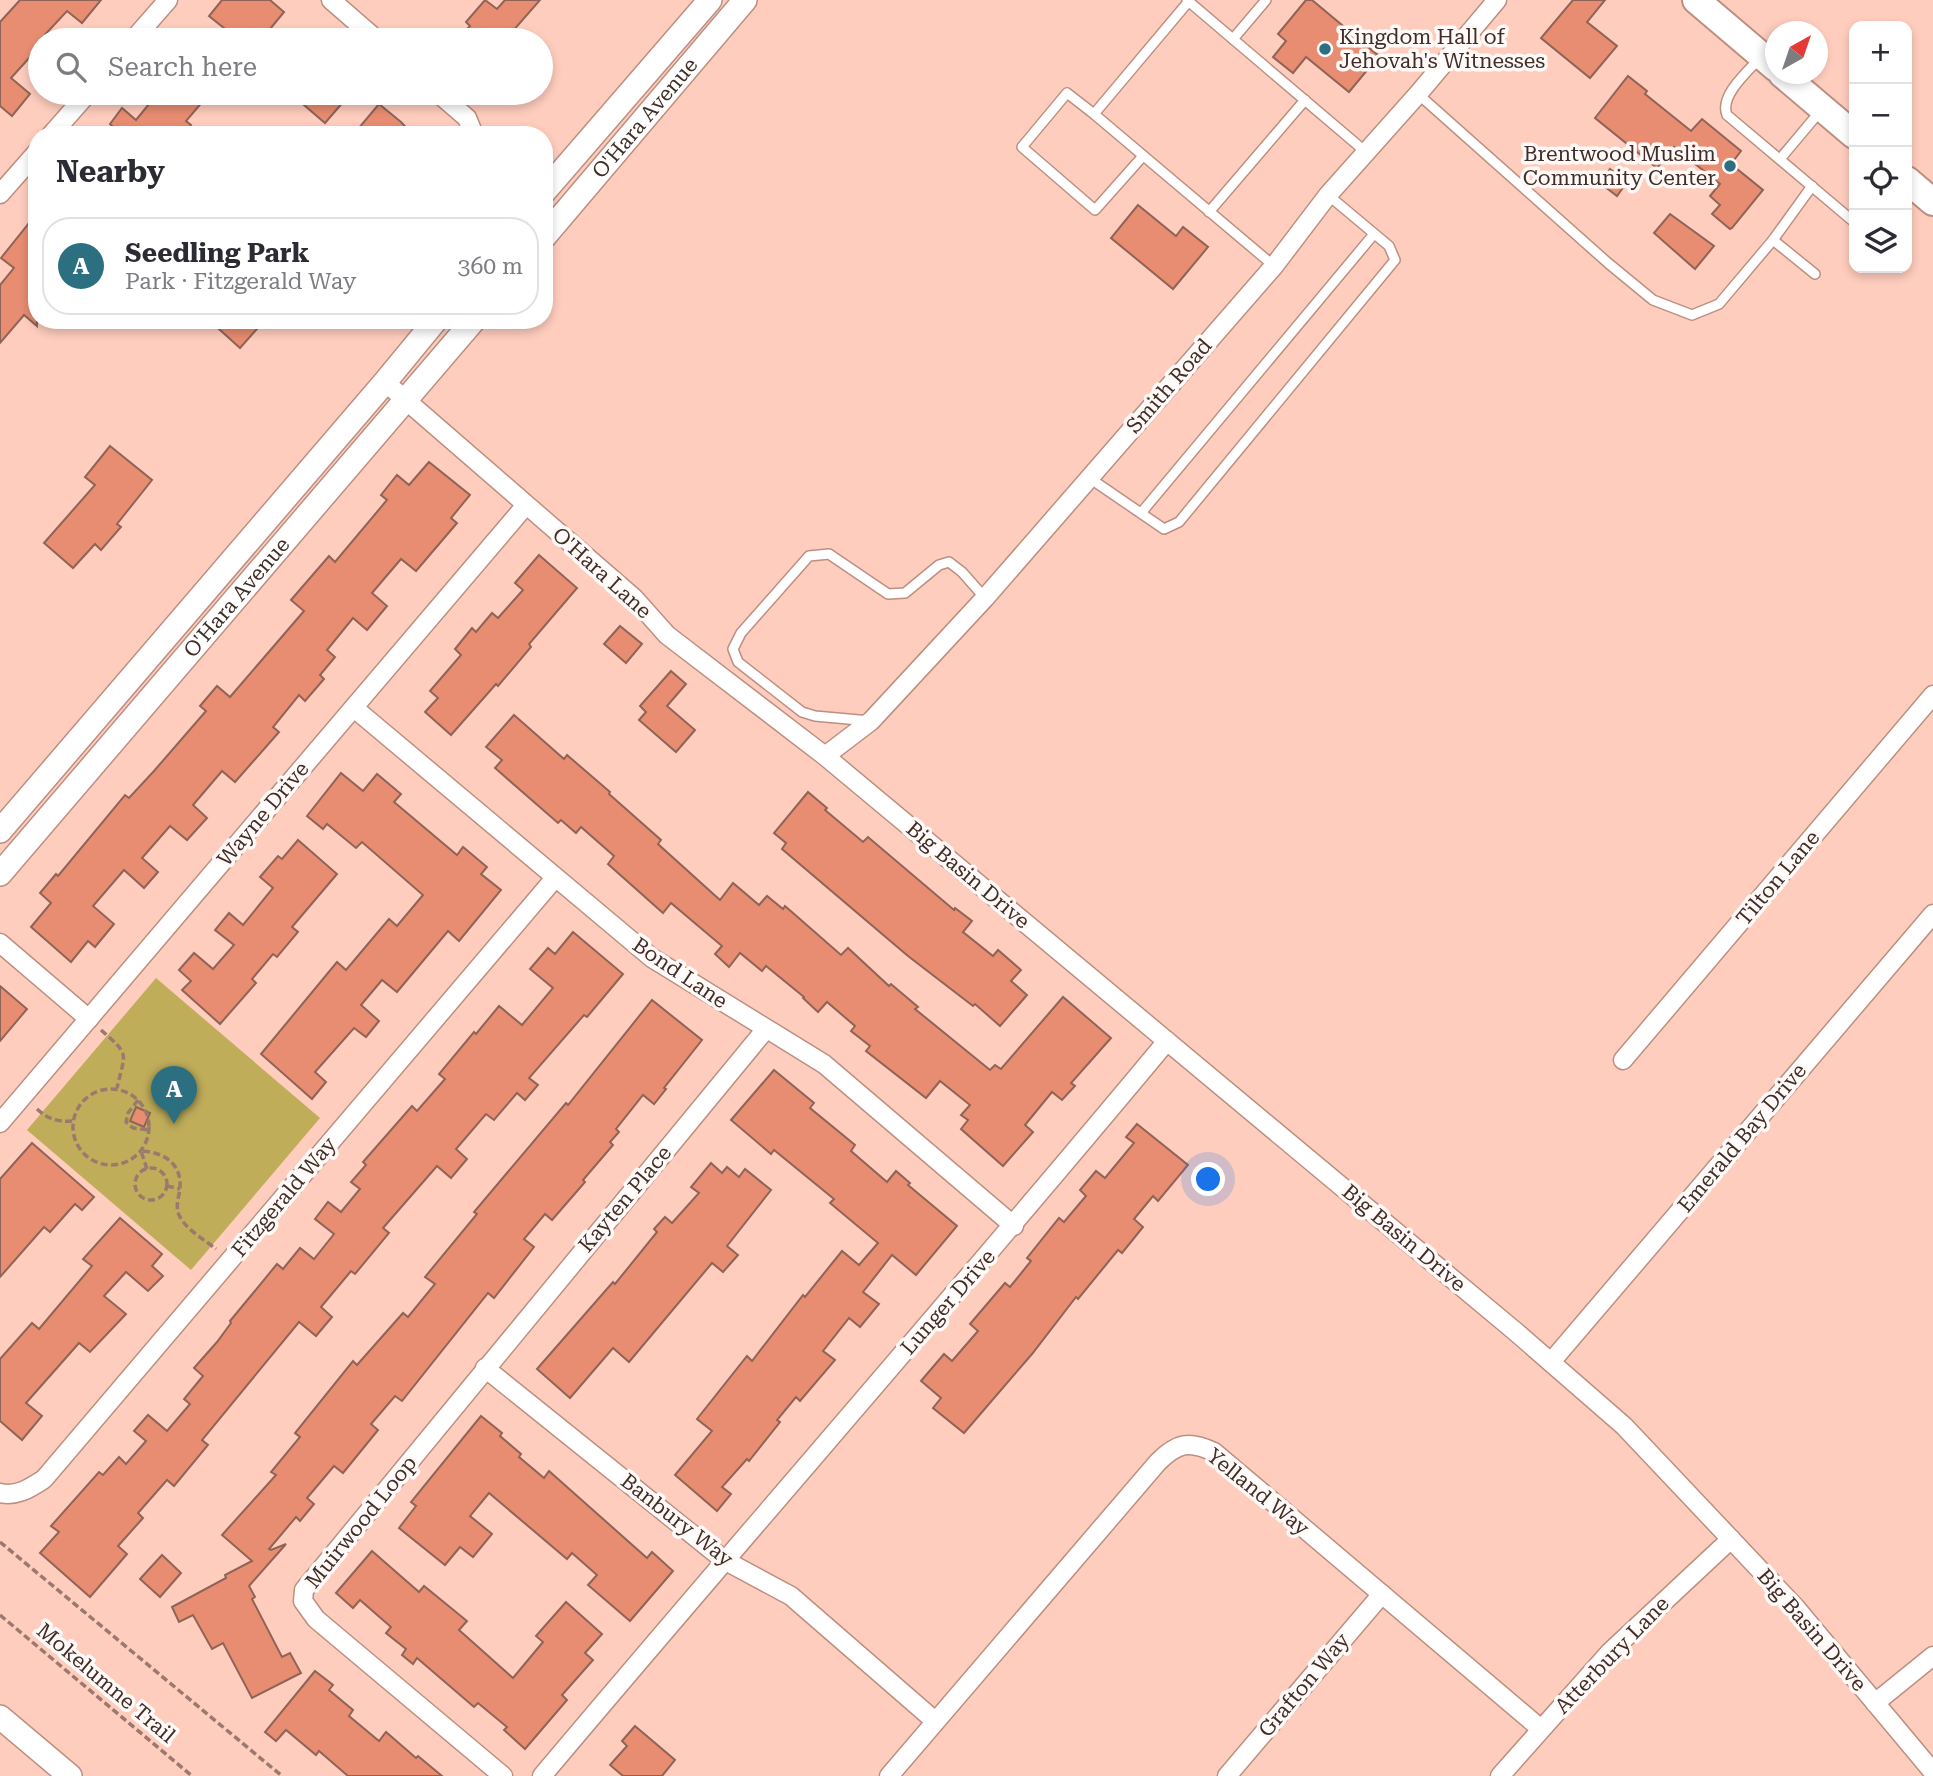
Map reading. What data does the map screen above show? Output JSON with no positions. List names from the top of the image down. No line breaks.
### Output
{"streets":{"street":["O'Hara Avenue","Smith Road","O'Hara Lane","Wayne Drive","Big Basin Drive","Tilton Lane","Bond Lane","Emerald Bay Drive","Fitzgerald Way","Kayten Place","Lunger Drive","Yelland Way","Banbury Way","Muirwood Loop","Atterbury Lane","Grafton Way"],"path":["Mokelumne Trail"]},"crossings":[["O'Hara Avenue","O'Hara Lane"],["Smith Road","O'Hara Lane"],["Smith Road","Big Basin Drive"],["O'Hara Lane","Wayne Drive"],["O'Hara Lane","Big Basin Drive"],["Wayne Drive","Bond Lane"],["Big Basin Drive","Emerald Bay Drive"],["Big Basin Drive","Lunger Drive"],["Big Basin Drive","Atterbury Lane"],["Bond Lane","Fitzgerald Way"],["Bond Lane","Kayten Place"],["Bond Lane","Lunger Drive"],["Kayten Place","Banbury Way"],["Kayten Place","Muirwood Loop"],["Lunger Drive","Banbury Way"],["Yelland Way","Banbury Way"],["Yelland Way","Atterbury Lane"],["Yelland Way","Grafton Way"],["Banbury Way","Muirwood Loop"]],"places":["Kingdom Hall of Jehovah's Witnesses","Brentwood Muslim Community Center"],"north":"top right","page":{"map_buttons":["+","−"],"search":"Search here","heading":"Nearby","list":[{"mark":"A","name":"Seedling Park","note":"Park · Fitzgerald Way","value":"360 m"}],"pins":"A"}}
